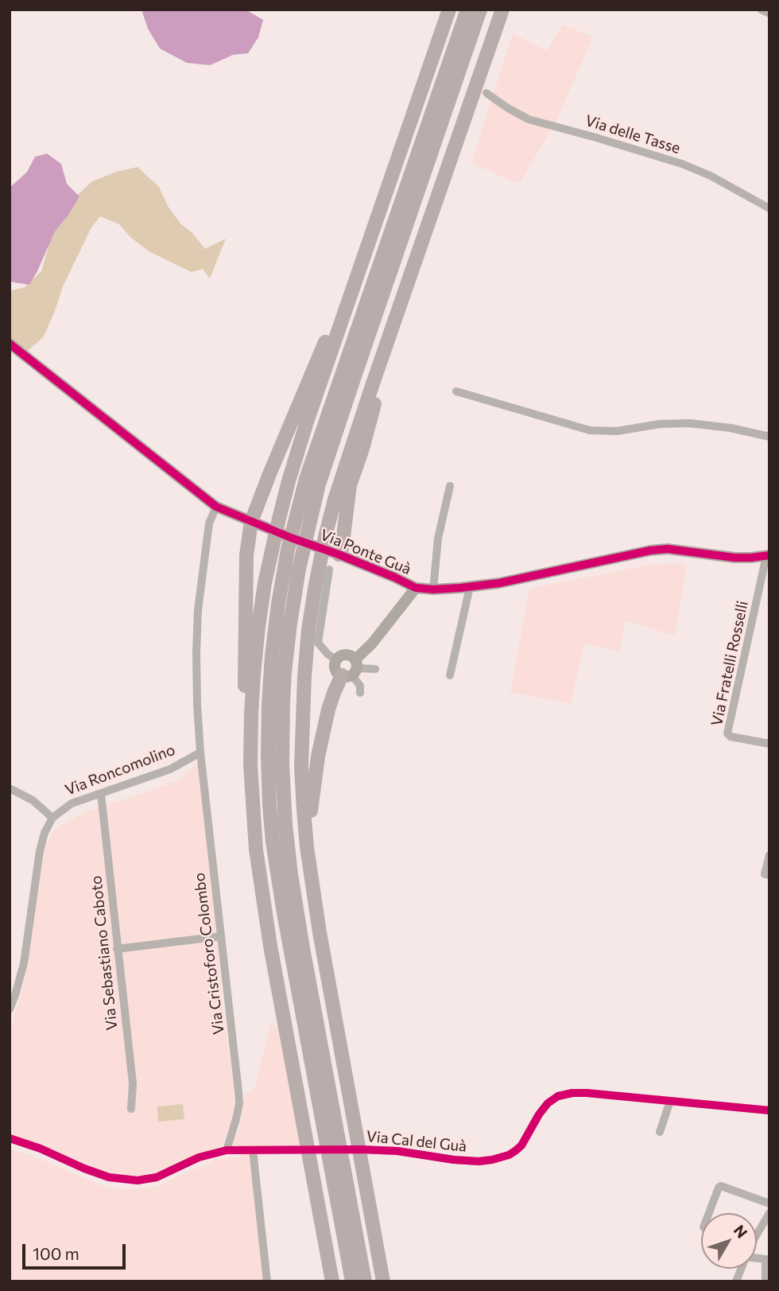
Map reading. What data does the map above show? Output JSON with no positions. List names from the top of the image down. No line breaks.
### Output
{"streets":{"street":["Via delle Tasse","Via Ponte Guà","Via Fratelli Rosselli","Via Roncomolino","Via Sebastiano Caboto","Via Cristoforo Colombo","Via Cal del Guà"]},"crossings":[["Via Ponte Guà","Via Fratelli Rosselli"],["Via Ponte Guà","Via Cristoforo Colombo"],["Via Roncomolino","Via Sebastiano Caboto"],["Via Roncomolino","Via Cristoforo Colombo"],["Via Cristoforo Colombo","Via Cal del Guà"]],"scale_bar":"100 m","north":"top right"}
